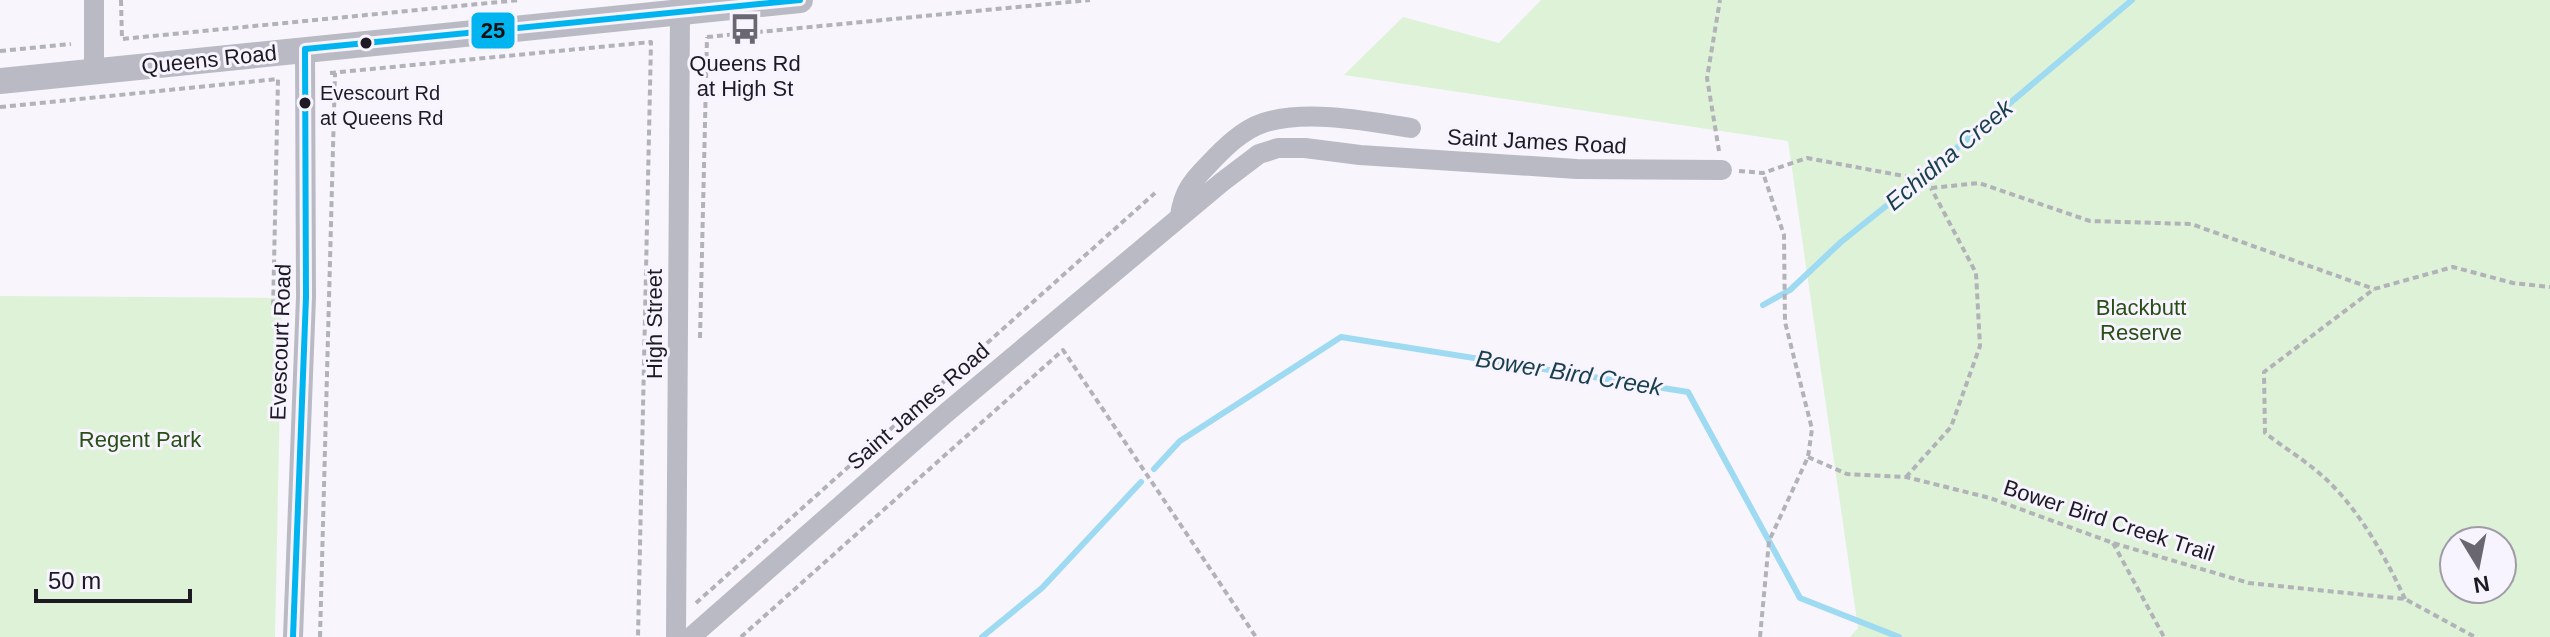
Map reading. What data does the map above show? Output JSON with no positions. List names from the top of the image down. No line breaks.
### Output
{"streets":{"street":["Queens Road","Saint James Road","High Street","Evescourt Road"],"path":["Bower Bird Creek Trail"]},"crossings":[["Queens Road","High Street"],["Queens Road","Evescourt Road"]],"water":["Echidna Creek","Bower Bird Creek"],"parks":["Blackbutt Reserve","Regent Park"],"places":{"bus stop":["Queens Rd at High St"],"other":["Evescourt Rd at Queens Rd"]},"lines":["transit line 25"],"scale_bar":"50 m","north":"bottom"}
